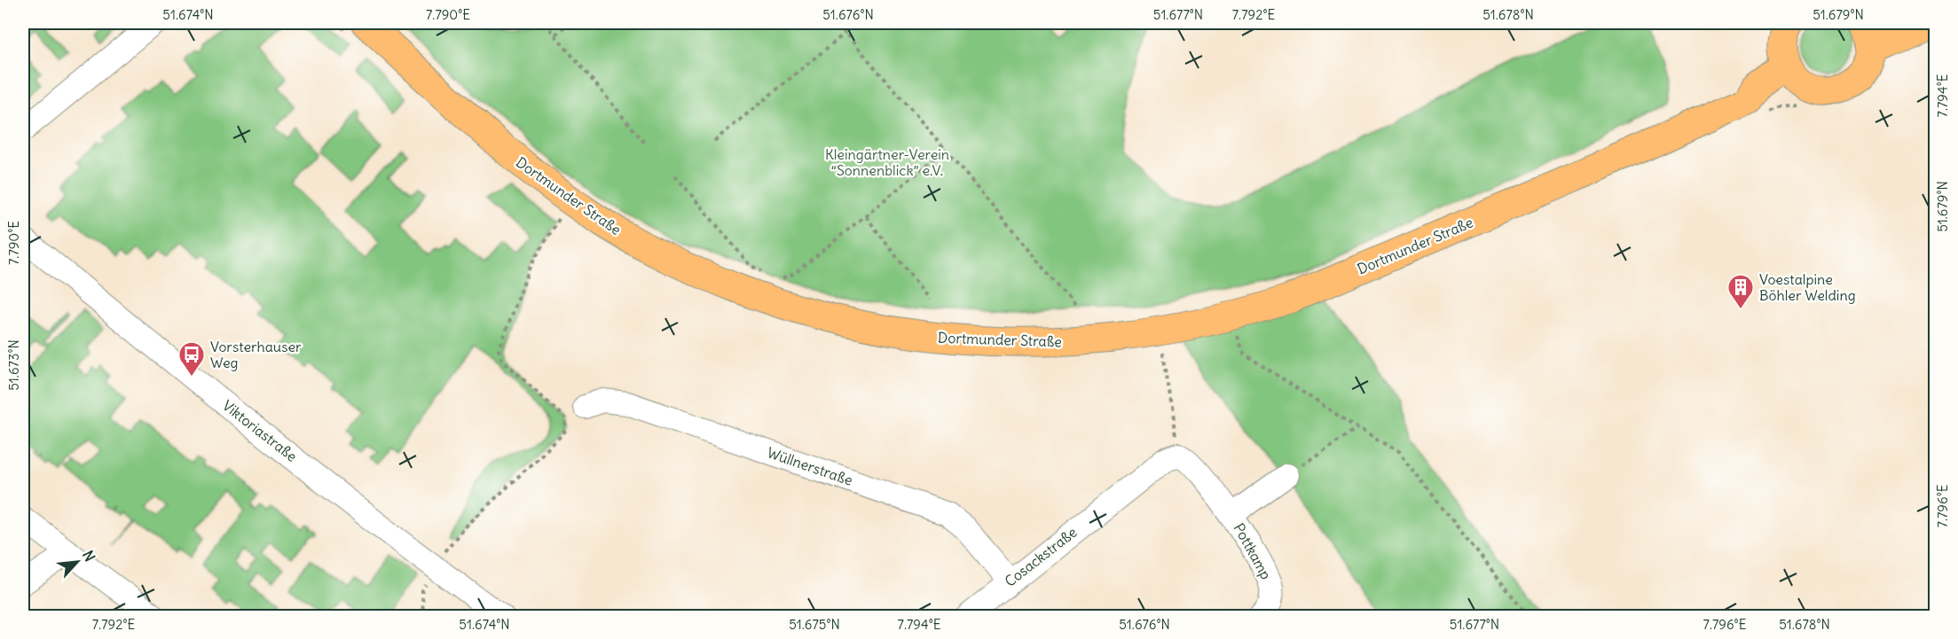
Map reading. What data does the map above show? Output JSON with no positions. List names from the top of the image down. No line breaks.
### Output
{"streets":{"main road":["Dortmunder Straße"],"street":["Viktoriastraße","Wüllnerstraße","Pottkamp","Cosackstraße"]},"crossings":[["Wüllnerstraße","Cosackstraße"]],"parks":["Kleingärtner-Verein “Sonnenblick” e.V."],"places":{"building":["Voestalpine Böhler Welding"],"bus stop":["Vorsterhauser Weg"]},"north":"top right","coordinates":["51.674°N","7.790°E","51.676°N","51.677°N","7.792°E","51.678°N","51.679°N","7.794°E","51.673°N","7.796°E","51.675°N"]}
